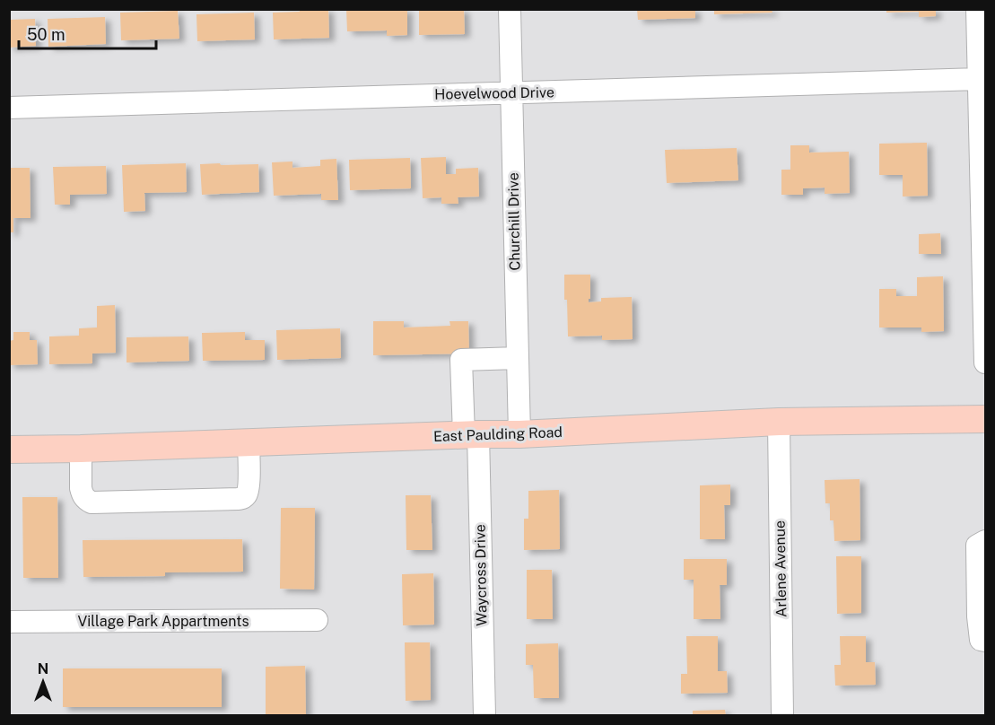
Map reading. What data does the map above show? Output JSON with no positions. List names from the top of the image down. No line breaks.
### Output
{"streets":{"main road":["East Paulding Road"],"street":["Hoevelwood Drive","Churchill Drive","Arlene Avenue","Waycross Drive","Village Park Appartments"]},"crossings":[["Hoevelwood Drive","Churchill Drive"],["Churchill Drive","East Paulding Road"],["Churchill Drive","Waycross Drive"],["East Paulding Road","Arlene Avenue"],["East Paulding Road","Waycross Drive"]],"scale_bar":"50 m","north":"top"}
